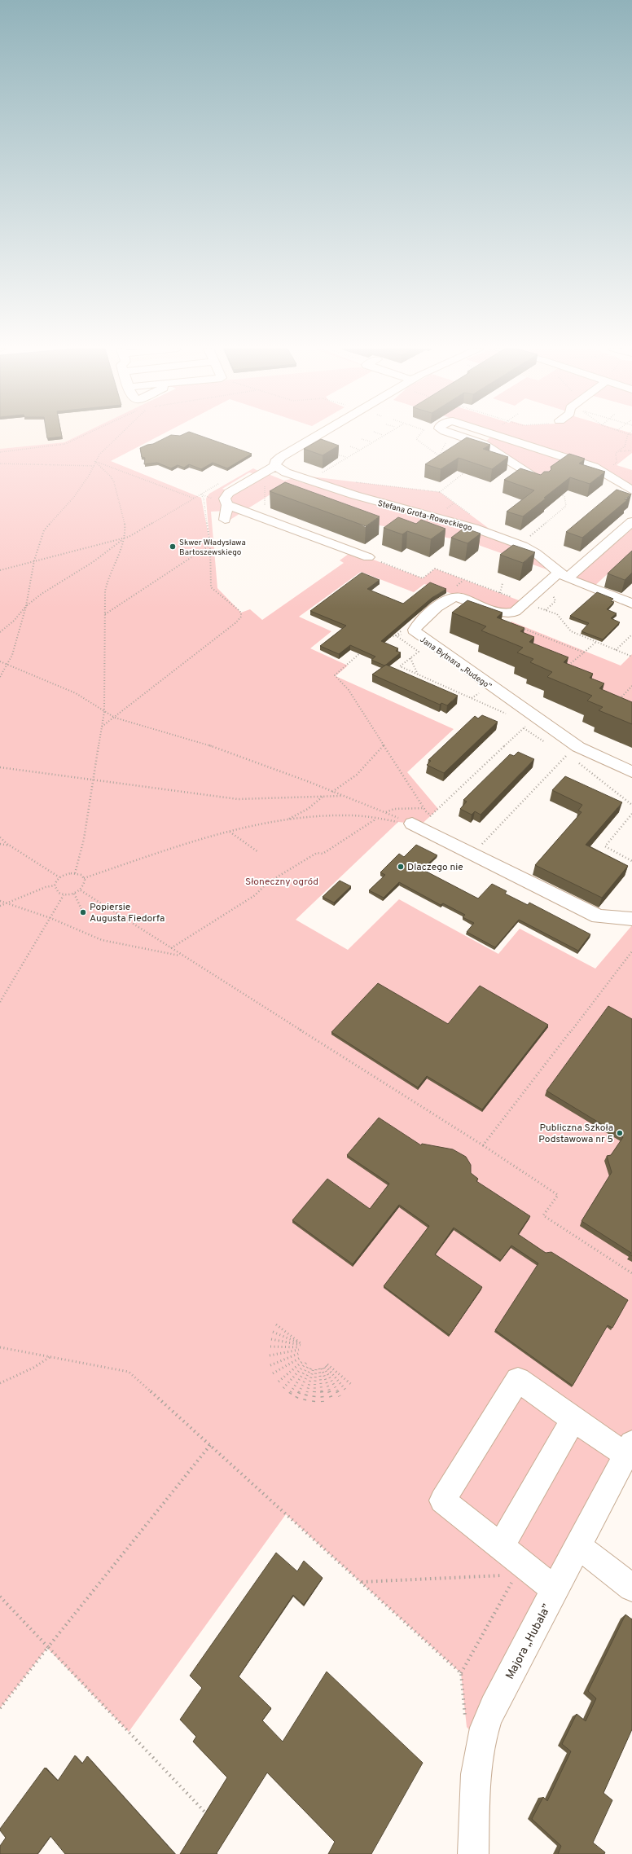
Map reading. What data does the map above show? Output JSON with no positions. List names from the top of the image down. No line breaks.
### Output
{"streets":{"street":["Stefana Grota-Roweckiego","Jana Bytnara „Rudego”","Majora „Hubala”"]},"crossings":[["Stefana Grota-Roweckiego","Jana Bytnara „Rudego”"]],"parks":["Słoneczny ogród"],"places":["Skwer Władysława Bartoszewskiego","Dlaczego nie","Popiersie Augusta Fiedorfa","Publiczna Szkoła Podstawowa nr 5"]}
